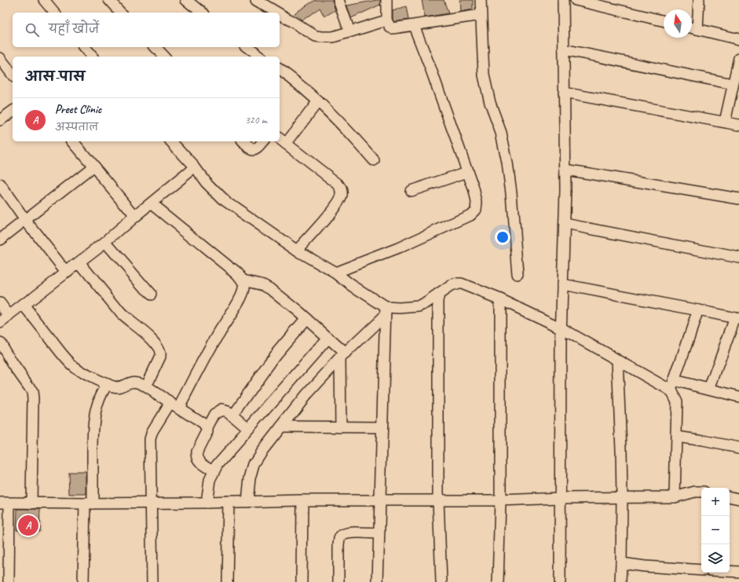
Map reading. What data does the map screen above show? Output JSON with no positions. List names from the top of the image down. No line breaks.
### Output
{"north":"top","page":{"search":"यहाँ खोजें","heading":"आस-पास","list":[{"mark":"A","name":"Preet Clinic","note":"अस्पताल","value":"320 m"}],"map_buttons":["+","−"],"pins":"A"}}
